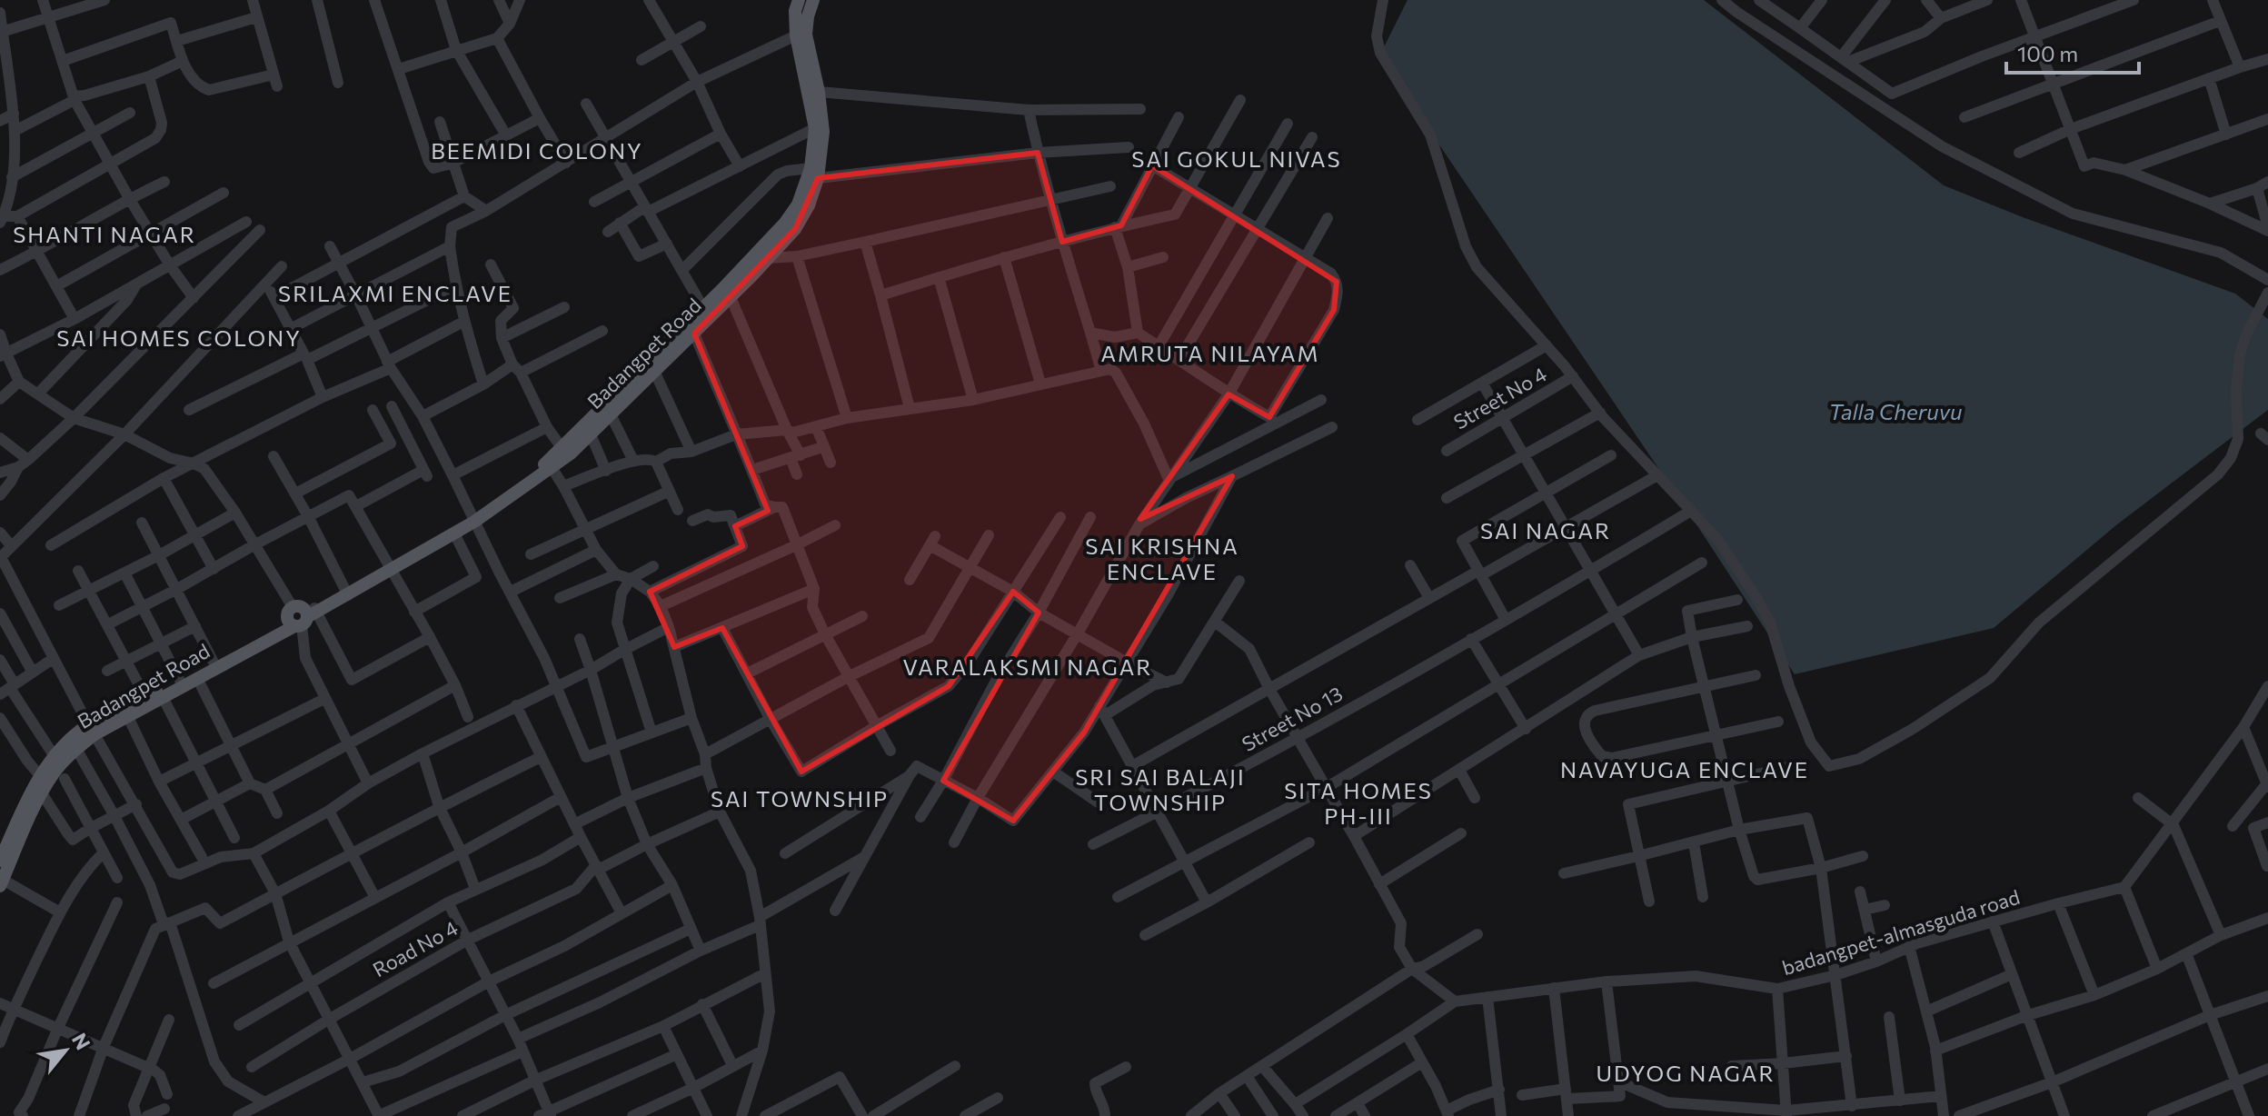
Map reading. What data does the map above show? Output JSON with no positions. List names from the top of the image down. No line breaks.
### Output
{"streets":{"main road":["Badangpet Road"],"street":["Street No 4","Street No 13","badangpet-almasguda road","Road No 4"]},"districts":["BEEMIDI COLONY","SAI GOKUL NIVAS","SHANTI NAGAR","SRILAXMI ENCLAVE","SAI HOMES COLONY","AMRUTA NILAYAM","SAI NAGAR","SAI KRISHNA ENCLAVE","VARALAKSMI NAGAR","NAVAYUGA ENCLAVE","SRI SAI BALAJI TOWNSHIP","SITA HOMES PH-III","SAI TOWNSHIP","UDYOG NAGAR"],"water":["Talla Cheruvu"],"scale_bar":"100 m","north":"top right"}
